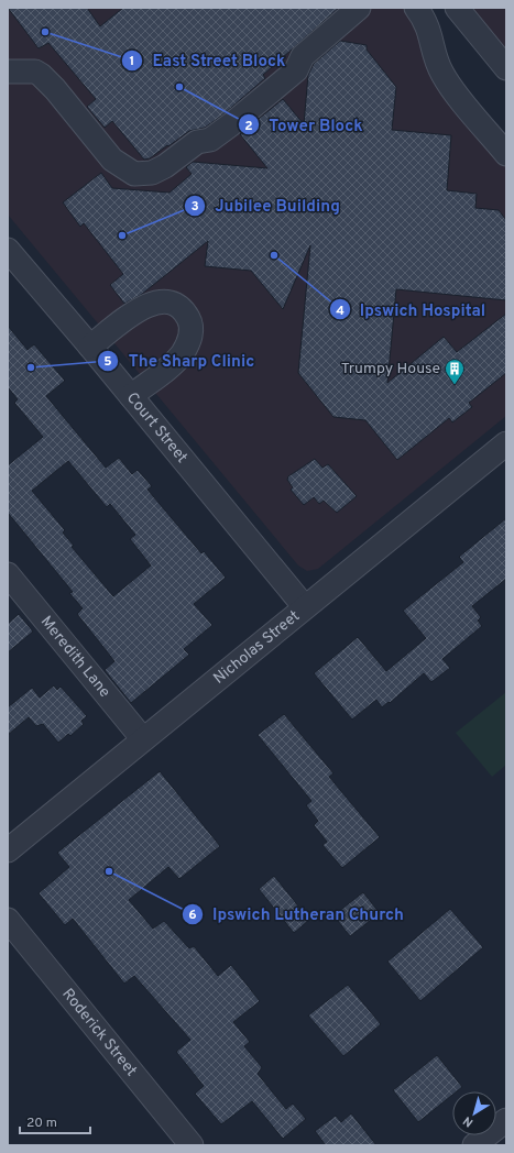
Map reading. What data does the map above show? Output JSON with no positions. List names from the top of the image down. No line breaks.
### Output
{"streets":{"street":["Court Street","Nicholas Street","Meredith Lane","Roderick Street"]},"crossings":[["Court Street","Nicholas Street"],["Nicholas Street","Meredith Lane"]],"places":{"other":["East Street Block","Tower Block","Jubilee Building","Ipswich Hospital","The Sharp Clinic","Ipswich Lutheran Church"],"building":["Trumpy House"]},"scale_bar":"20 m","north":"bottom left"}
